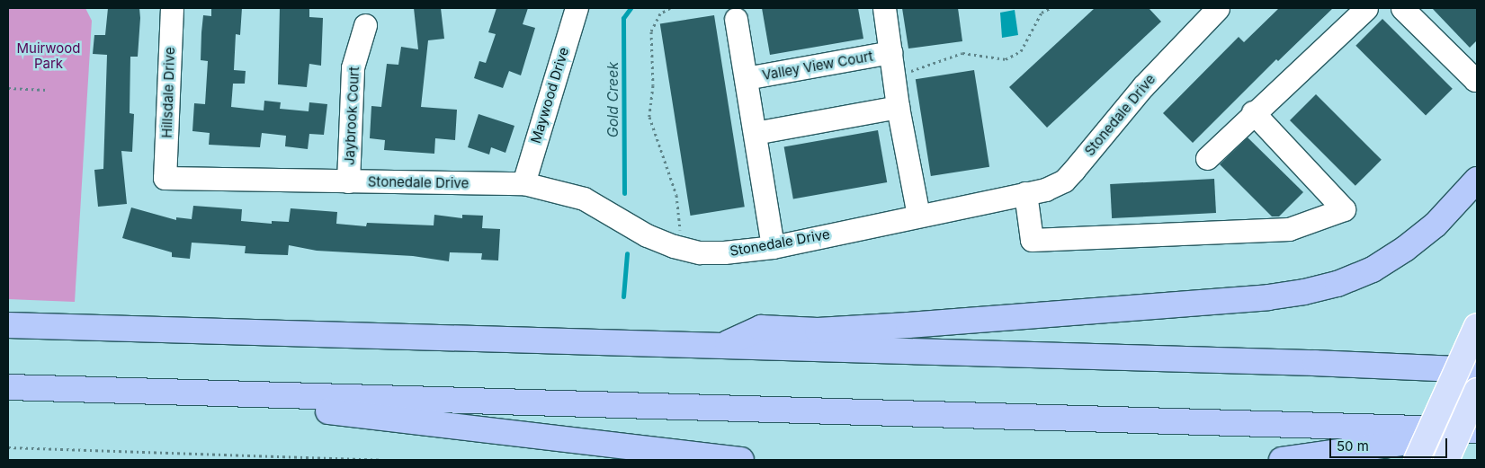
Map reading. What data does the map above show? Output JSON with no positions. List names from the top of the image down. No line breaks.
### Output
{"streets":{"street":["Valley View Court","Hillsdale Drive","Maywood Drive","Stonedale Drive","Jaybrook Court"]},"crossings":[["Valley View Court","Stonedale Drive"],["Hillsdale Drive","Stonedale Drive"],["Maywood Drive","Stonedale Drive"],["Stonedale Drive","Jaybrook Court"]],"water":["Gold Creek"],"parks":["Muirwood Park"],"scale_bar":"50 m"}
